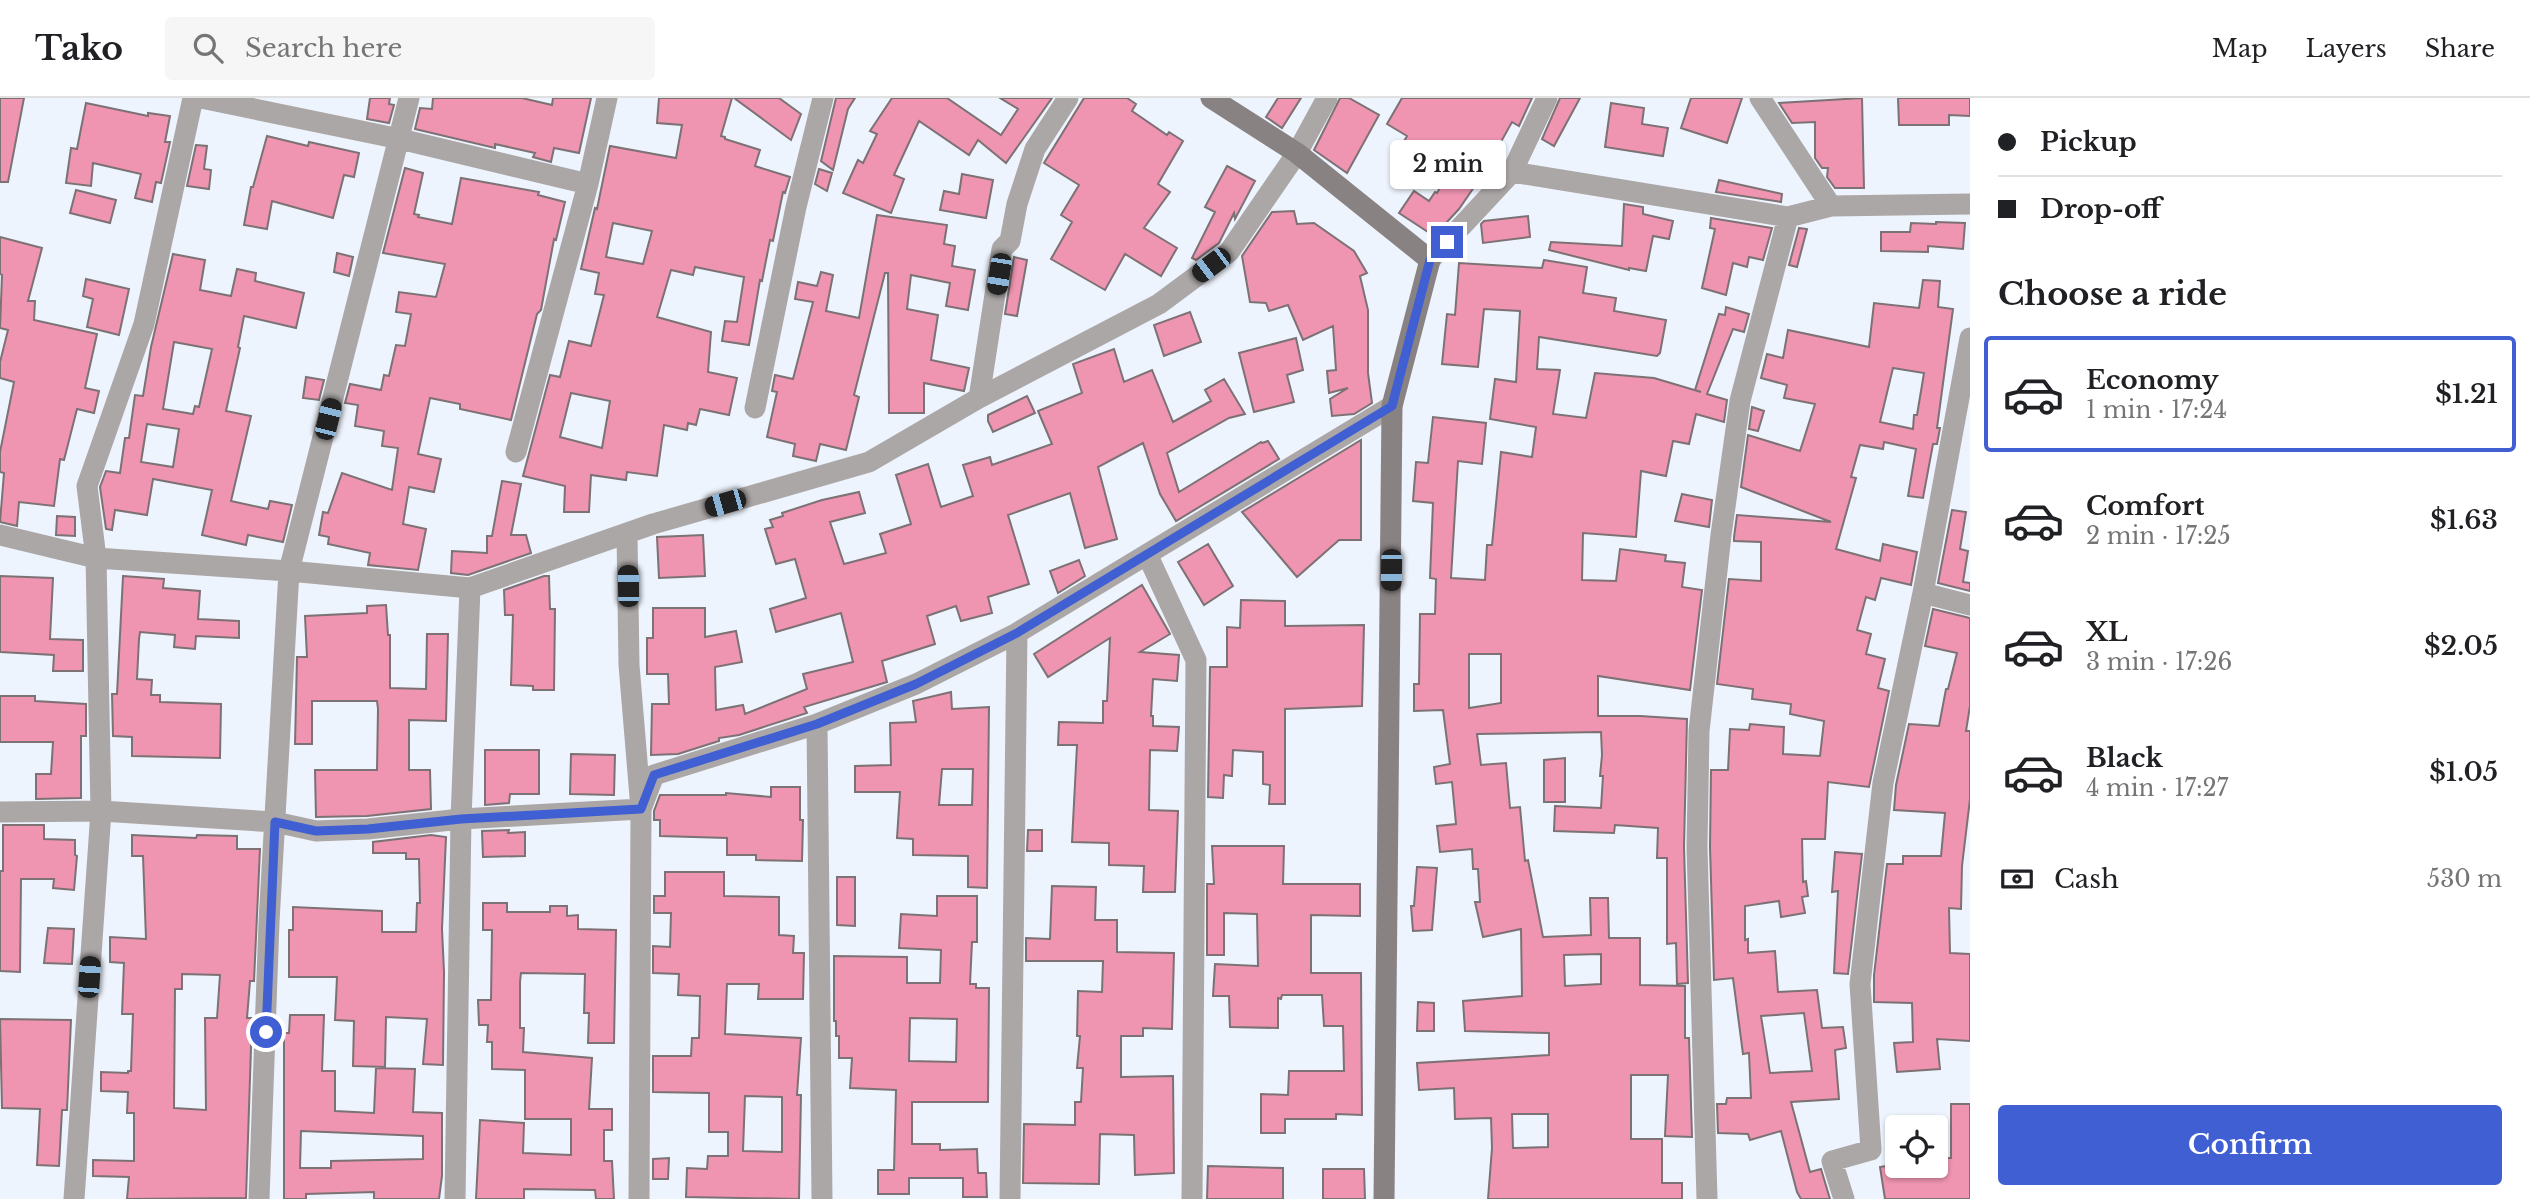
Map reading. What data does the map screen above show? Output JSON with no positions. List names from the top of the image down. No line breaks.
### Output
{"page":{"header":"Tako","search":"Search here","nav":["Map","Layers","Share"],"banner":["Pickup","Drop-off"],"bubble":"2 min","heading":"Choose a ride","list":[{"name":"Economy","note":"1 min · 17:24","value":"$1.21"},{"name":"Comfort","note":"2 min · 17:25","value":"$1.63"},{"name":"XL","note":"3 min · 17:26","value":"$2.05"},{"name":"Black","note":"4 min · 17:27","value":"$1.05"}],"pay":["Cash","530 m"],"buttons":"Confirm"}}
